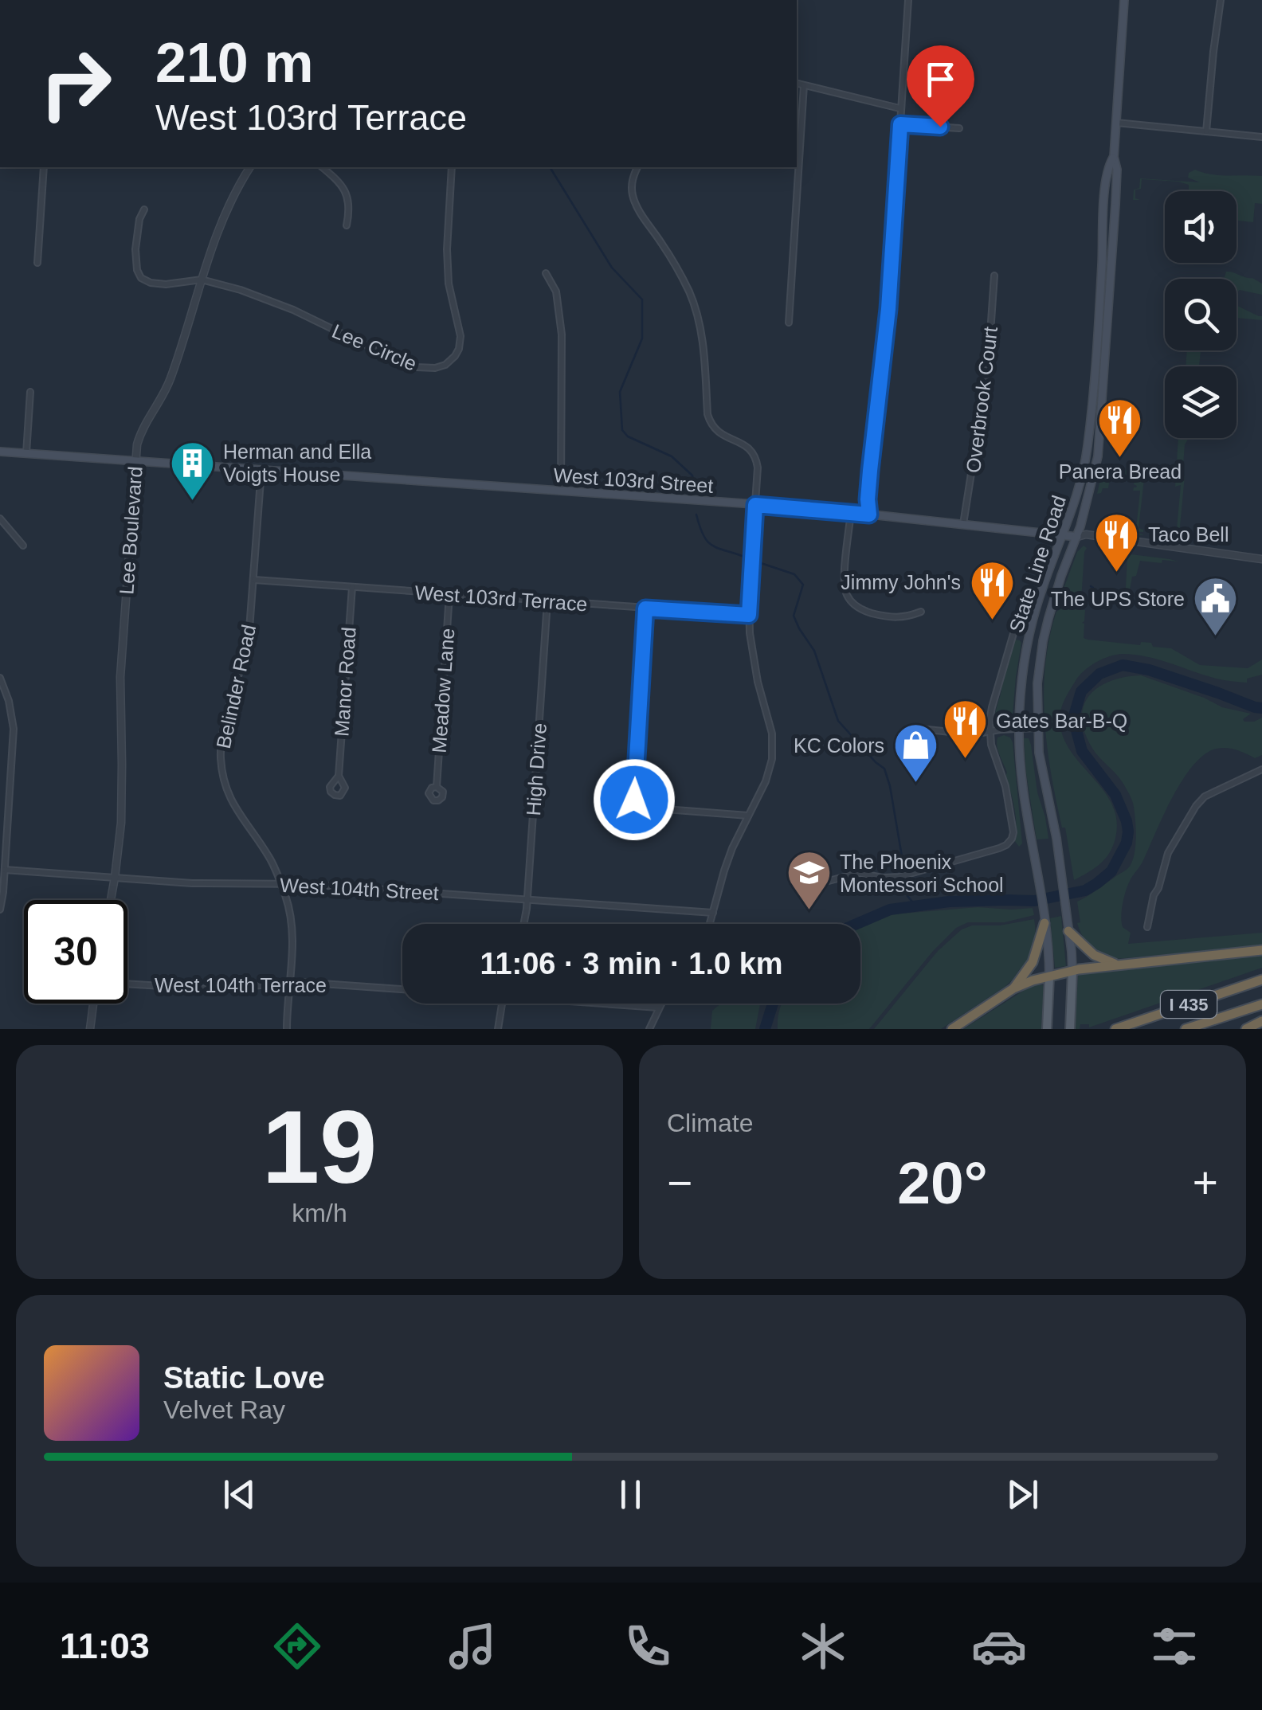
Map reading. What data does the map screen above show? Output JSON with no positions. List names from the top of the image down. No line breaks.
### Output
{"streets":{"highway":["I 435"],"main road":["West 103rd Street","State Line Road"],"street":["Lee Circle","Overbrook Court","Lee Boulevard","West 103rd Terrace","Manor Road","Belinder Road","Meadow Lane","High Drive","West 104th Street","West 104th Terrace"]},"crossings":[["Lee Circle","Lee Boulevard"],["Overbrook Court","West 103rd Street"],["West 103rd Street","Lee Boulevard"],["West 103rd Street","State Line Road"],["West 103rd Street","Belinder Road"],["Lee Boulevard","West 104th Street"],["West 103rd Terrace","Manor Road"],["West 103rd Terrace","Belinder Road"],["West 103rd Terrace","Meadow Lane"],["West 103rd Terrace","High Drive"],["Belinder Road","West 104th Street"],["Belinder Road","West 104th Terrace"],["High Drive","West 104th Street"]],"places":{"restaurant":["Panera Bread","Taco Bell","Jimmy John's","Gates Bar-B-Q"],"building":["Herman and Ella Voigts House"],"public building":["The UPS Store"],"shop":["KC Colors"],"school or university":["The Phoenix Montessori School"]},"page":{"turn":["210 m","West 103rd Terrace"],"limit":"30","trip":"11:06 · 3 min · 1.0 km","tile":[["19","km/h"],"Climate"],"heat":["−","20°","+"],"song":["Static Love","Velvet Ray"],"tabs":"11:03"}}
